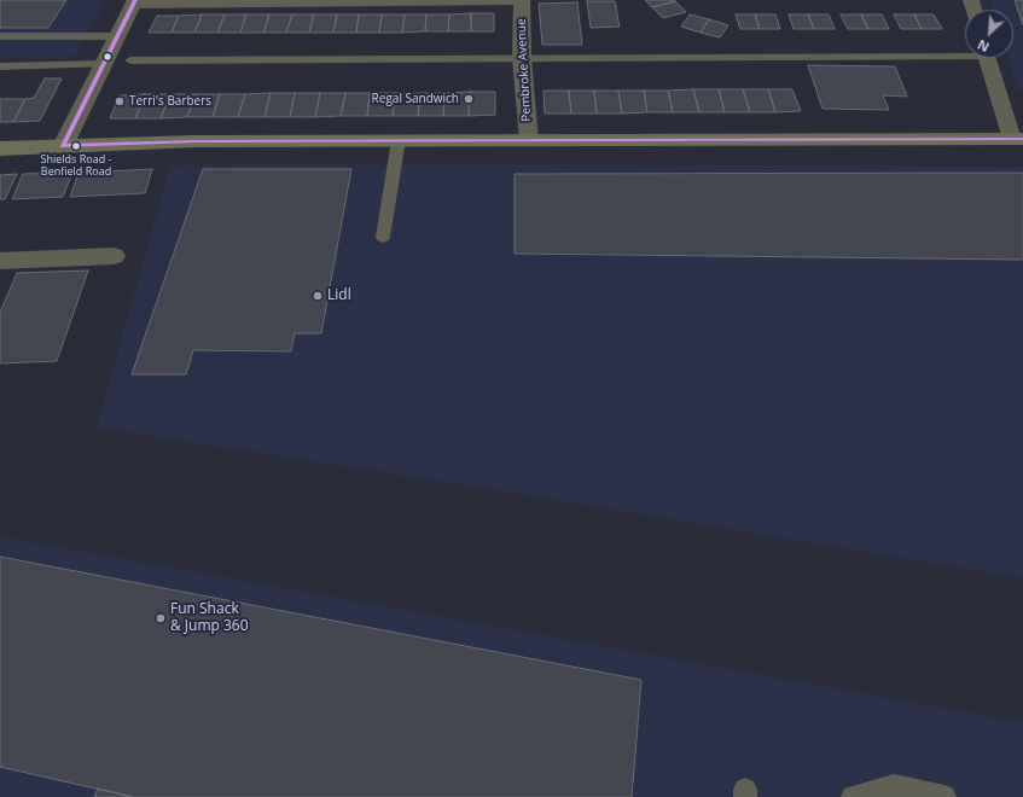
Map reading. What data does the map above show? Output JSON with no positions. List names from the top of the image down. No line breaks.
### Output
{"streets":{"street":["Pembroke Avenue"]},"places":["Regal Sandwich","Terri's Barbers","Shields Road - Benfield Road","Lidl","Fun Shack & Jump 360"],"north":"bottom left"}
